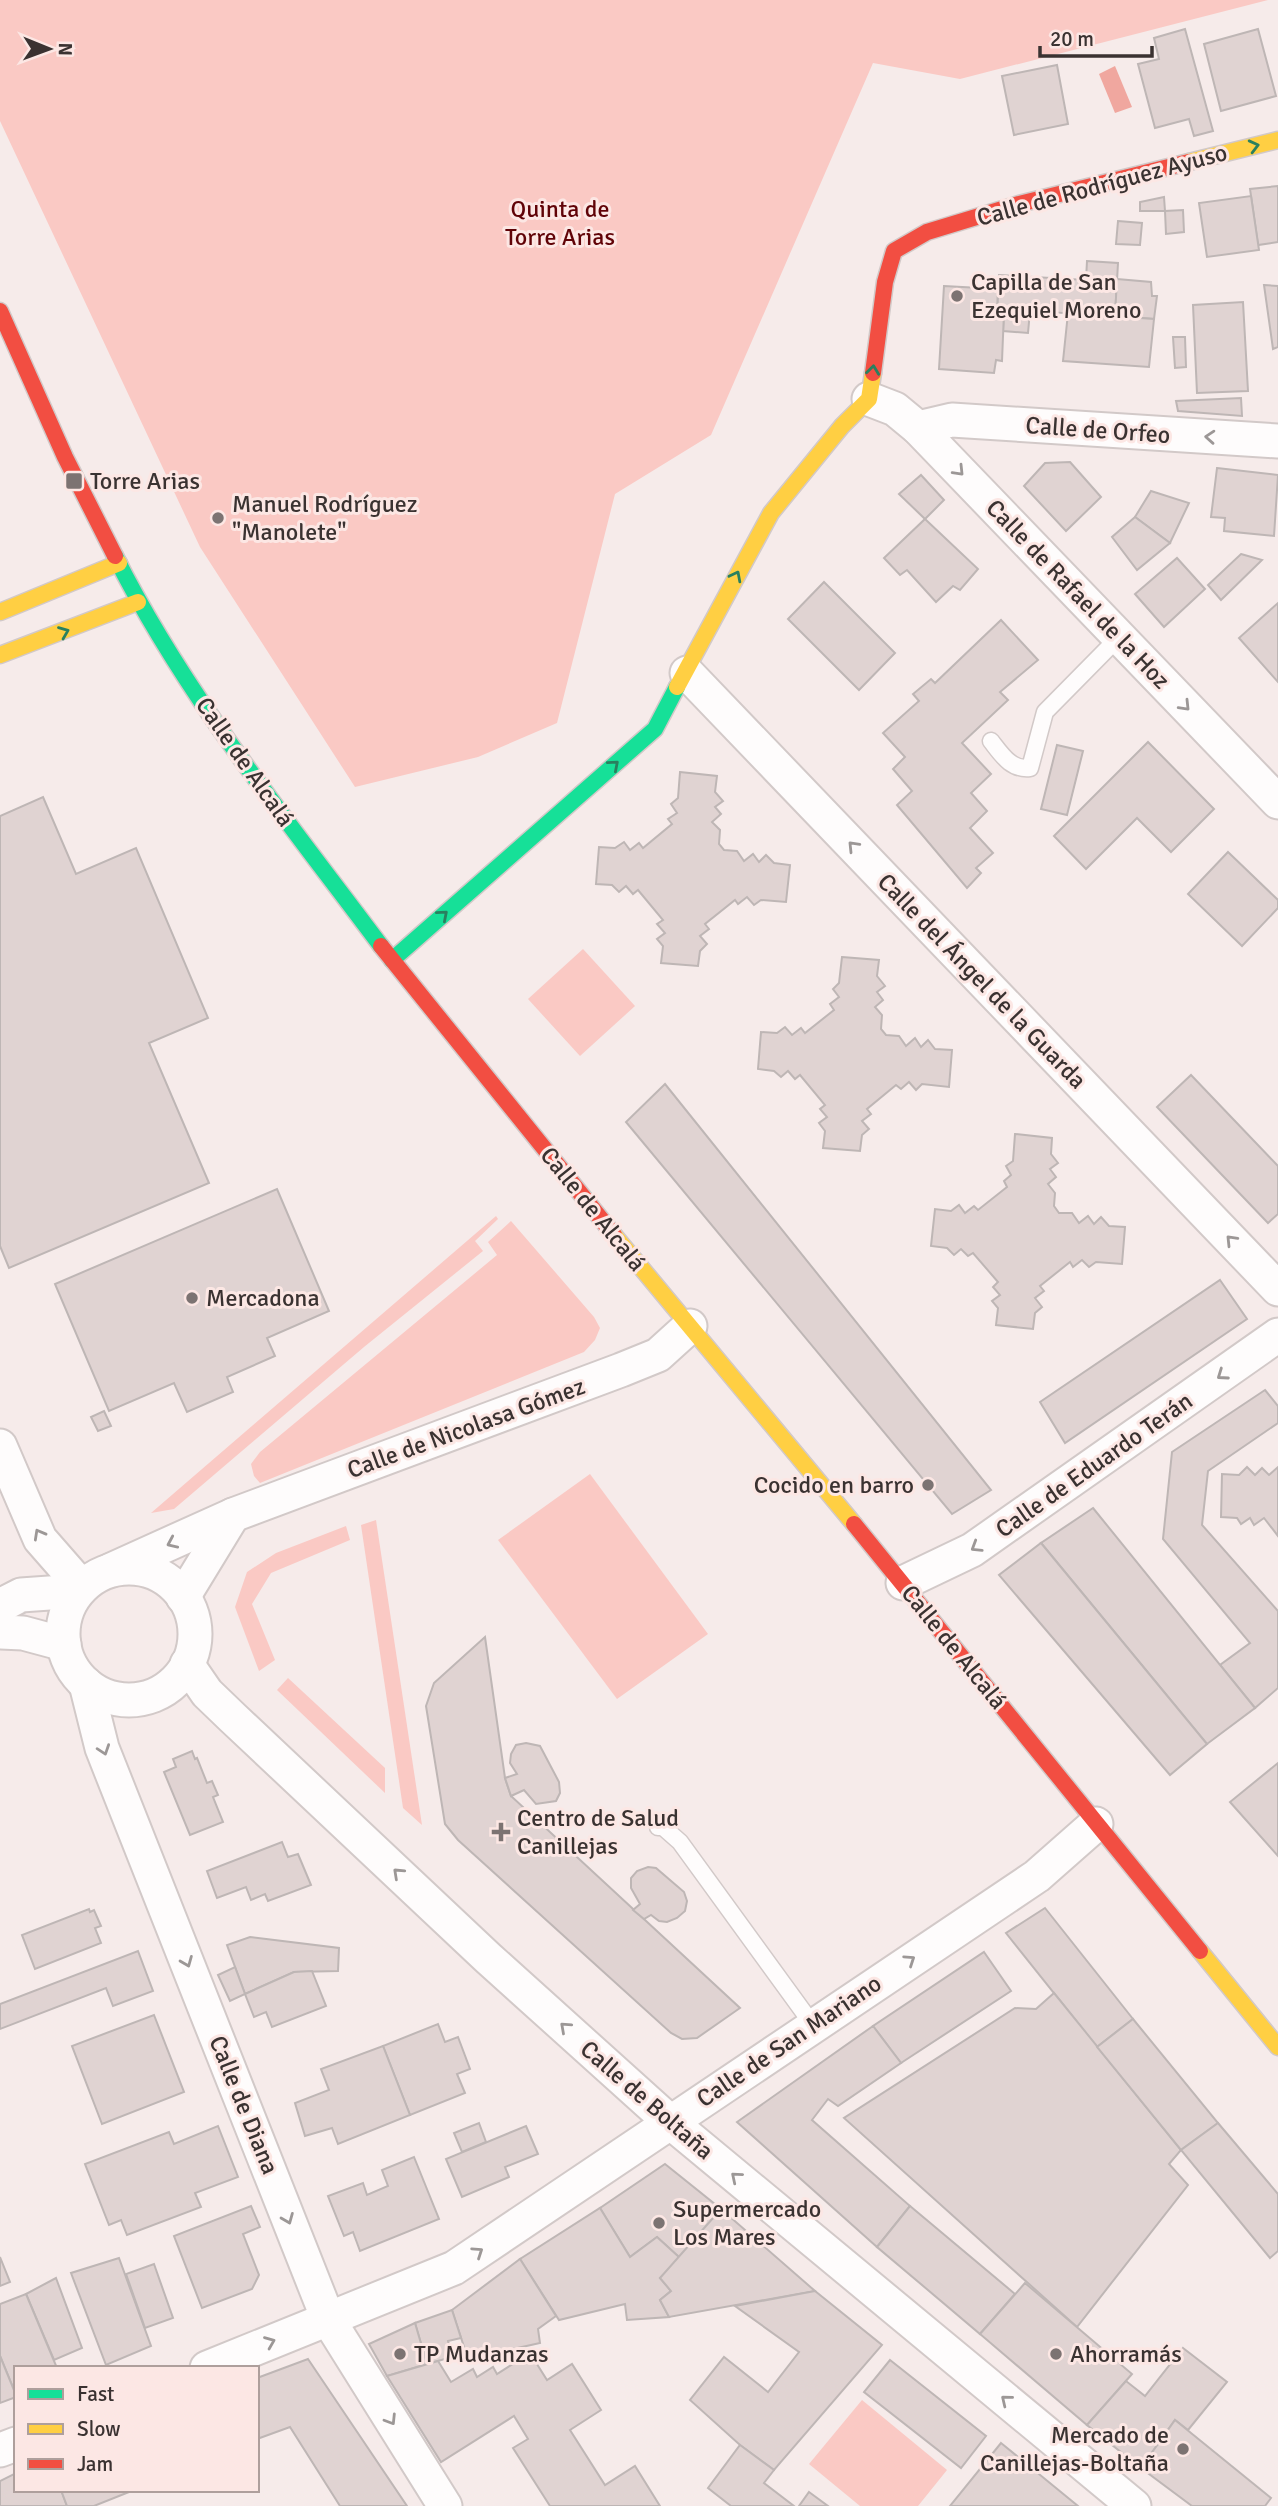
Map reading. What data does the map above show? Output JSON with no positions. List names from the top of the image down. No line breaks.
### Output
{"streets":{"main road":["Calle de Rodríguez Ayuso","Calle de Alcalá"],"street":["Calle de Orfeo","Calle de Rafael de la Hoz","Calle del Ángel de la Guarda","Calle de Nicolasa Gómez","Calle de Eduardo Terán","Calle de San Mariano","Calle de Boltaña","Calle de Diana"]},"crossings":[["Calle de Rodríguez Ayuso","Calle de Rafael de la Hoz"],["Calle de Orfeo","Calle de Rafael de la Hoz"],["Calle de Alcalá","Calle de Nicolasa Gómez"],["Calle de Alcalá","Calle de Eduardo Terán"],["Calle de Alcalá","Calle de San Mariano"],["Calle de Nicolasa Gómez","Calle de Boltaña"],["Calle de Nicolasa Gómez","Calle de Diana"],["Calle de San Mariano","Calle de Boltaña"],["Calle de San Mariano","Calle de Diana"],["Calle de Boltaña","Calle de Diana"]],"one_way":["Calle de Rodríguez Ayuso","Calle de Orfeo","Calle de Rafael de la Hoz","Calle del Ángel de la Guarda","Calle de Eduardo Terán","Calle de San Mariano","Calle de Boltaña","Calle de Diana"],"parks":["Quinta de Torre Arias"],"places":{"other":["Capilla de San Ezequiel Moreno","Manuel Rodríguez \"Manolete\"","Mercadona","Cocido en barro","Supermercado Los Mares","TP Mudanzas","Ahorramás","Mercado de Canillejas-Boltaña"],"transit":["Torre Arias"],"health":["Centro de Salud Canillejas"]},"legend":["Fast","Slow","Jam"],"scale_bar":"20 m","north":"right"}
